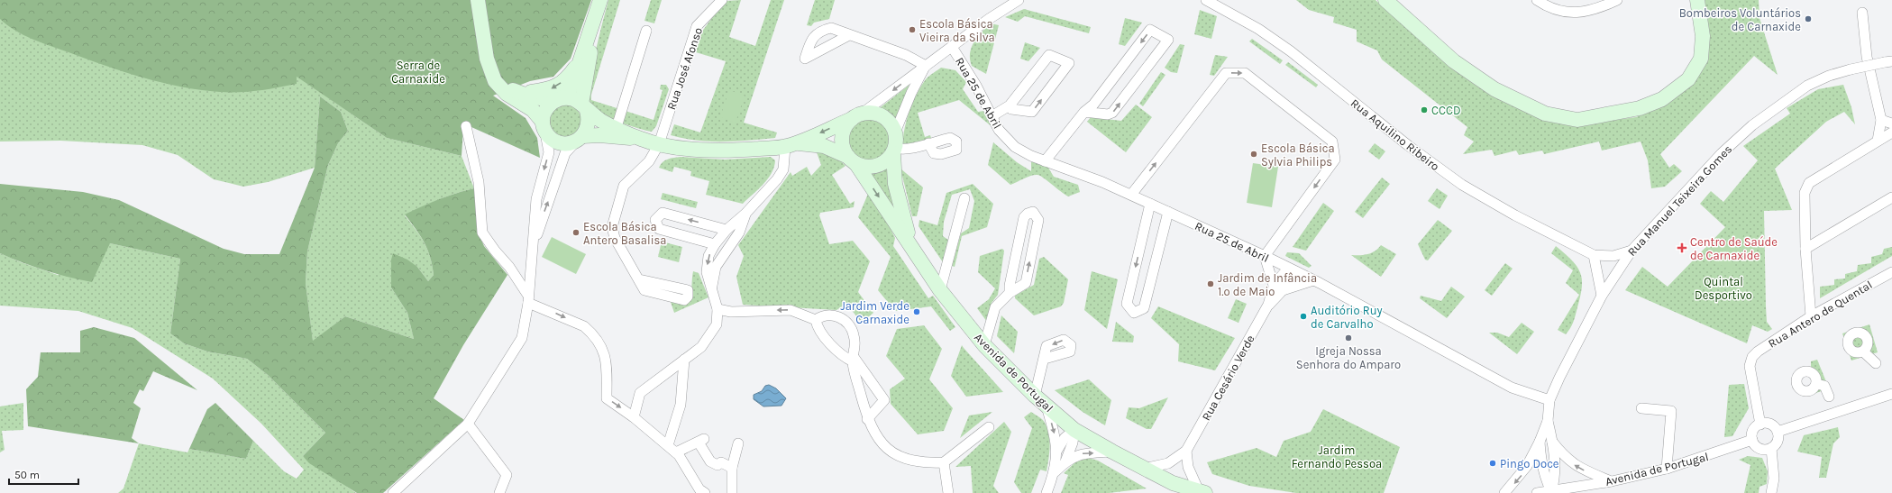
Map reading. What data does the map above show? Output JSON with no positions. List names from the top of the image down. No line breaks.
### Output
{"streets":{"street":["Rua José Afonso","Rua 25 de Abril","Rua Aquilino Ribeiro","Rua Manuel Teixeira Gomes","Rua Antero de Quental","Avenida de Portugal","Rua Cesário Verde"]},"crossings":[["Rua 25 de Abril","Rua Manuel Teixeira Gomes"],["Rua 25 de Abril","Rua Cesário Verde"],["Rua Aquilino Ribeiro","Rua Manuel Teixeira Gomes"],["Rua Manuel Teixeira Gomes","Avenida de Portugal"],["Rua Antero de Quental","Avenida de Portugal"],["Avenida de Portugal","Rua Cesário Verde"]],"parks":["Serra de Carnaxide","Quintal Desportivo","Jardim Fernando Pessoa"],"places":{"other":["Bombeiros Voluntários de Carnaxide","Escola Básica Vieira da Silva","CCCD","Escola Básica Sylvia Philips","Escola Básica Antero Basalisa","Jardim de Infância 1.º de Maio","Jardim Verde Carnaxide","Auditório Ruy de Carvalho","Igreja Nossa Senhora do Amparo","Pingo Doce"],"health":["Centro de Saúde de Carnaxide"]},"scale_bar":"50 m"}
